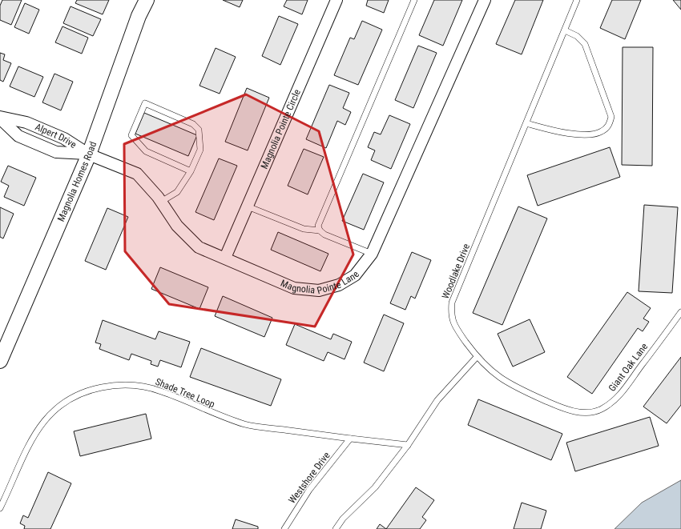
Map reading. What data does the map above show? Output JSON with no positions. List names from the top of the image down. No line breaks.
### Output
{"streets":{"street":["Magnolia Pointe Circle","Alpert Drive","Magnolia Homes Road","Magnolia Pointe Lane"],"lane":["Woodlake Drive","Giant Oak Lane","Shade Tree Loop","Westshore Drive"]},"crossings":[["Magnolia Pointe Circle","Magnolia Pointe Lane"],["Alpert Drive","Magnolia Homes Road"],["Alpert Drive","Magnolia Pointe Lane"],["Magnolia Homes Road","Magnolia Pointe Lane"],["Woodlake Drive","Giant Oak Lane"],["Shade Tree Loop","Westshore Drive"]]}
